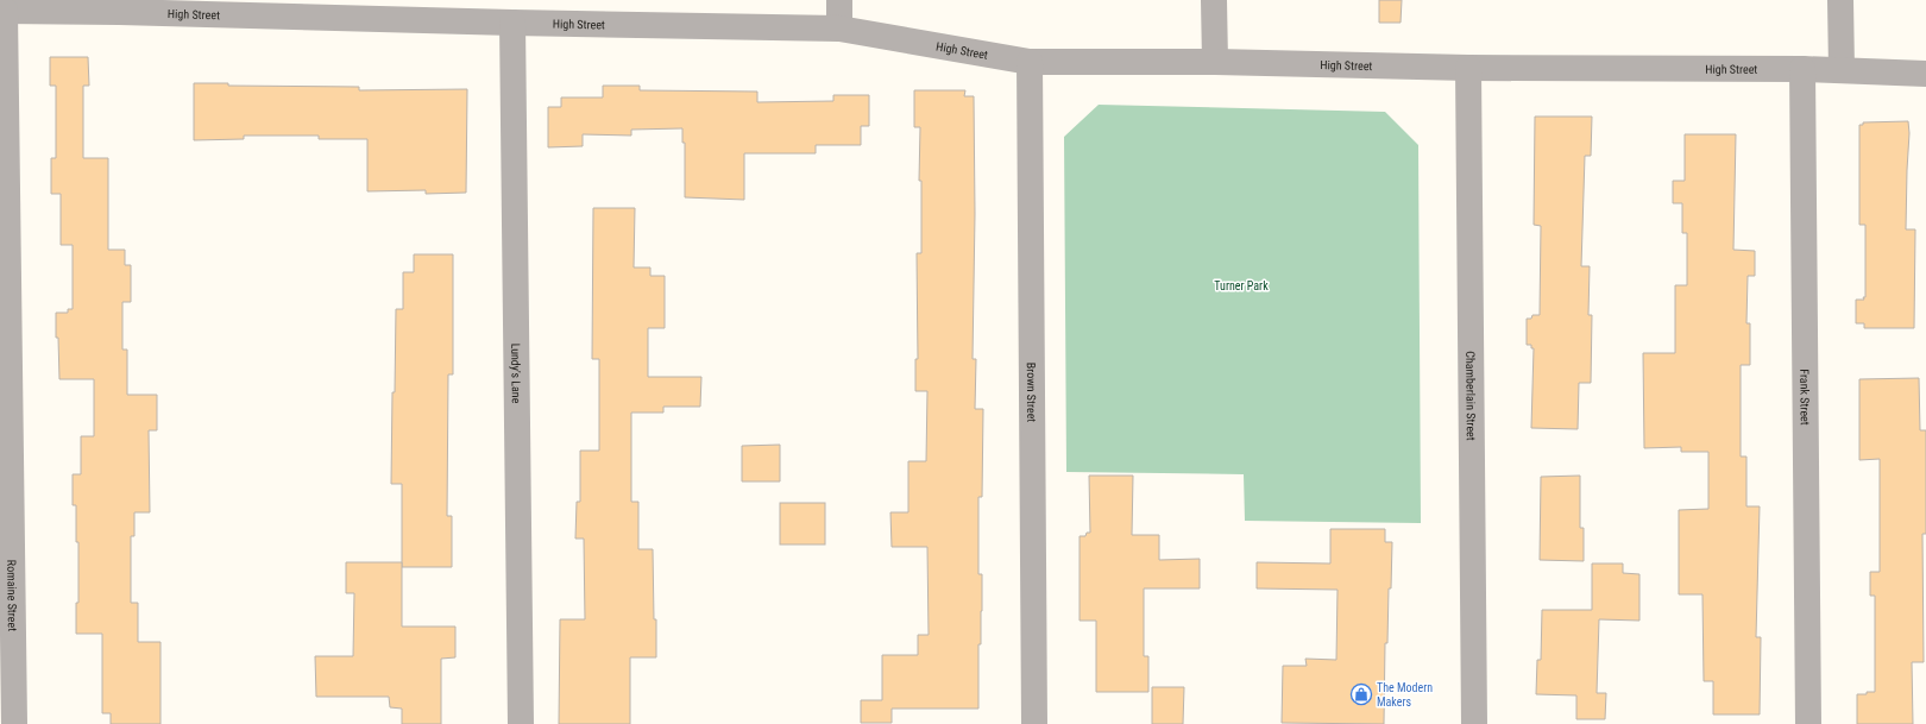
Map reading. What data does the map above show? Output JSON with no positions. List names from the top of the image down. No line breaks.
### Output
{"streets":{"street":["High Street","Lundy's Lane","Brown Street","Chamberlain Street","Frank Street","Romaine Street"]},"crossings":[["High Street","Lundy's Lane"],["High Street","Brown Street"],["High Street","Chamberlain Street"],["High Street","Frank Street"],["High Street","Romaine Street"]],"parks":["Turner Park"],"places":{"shop":["The Modern Makers"]}}
